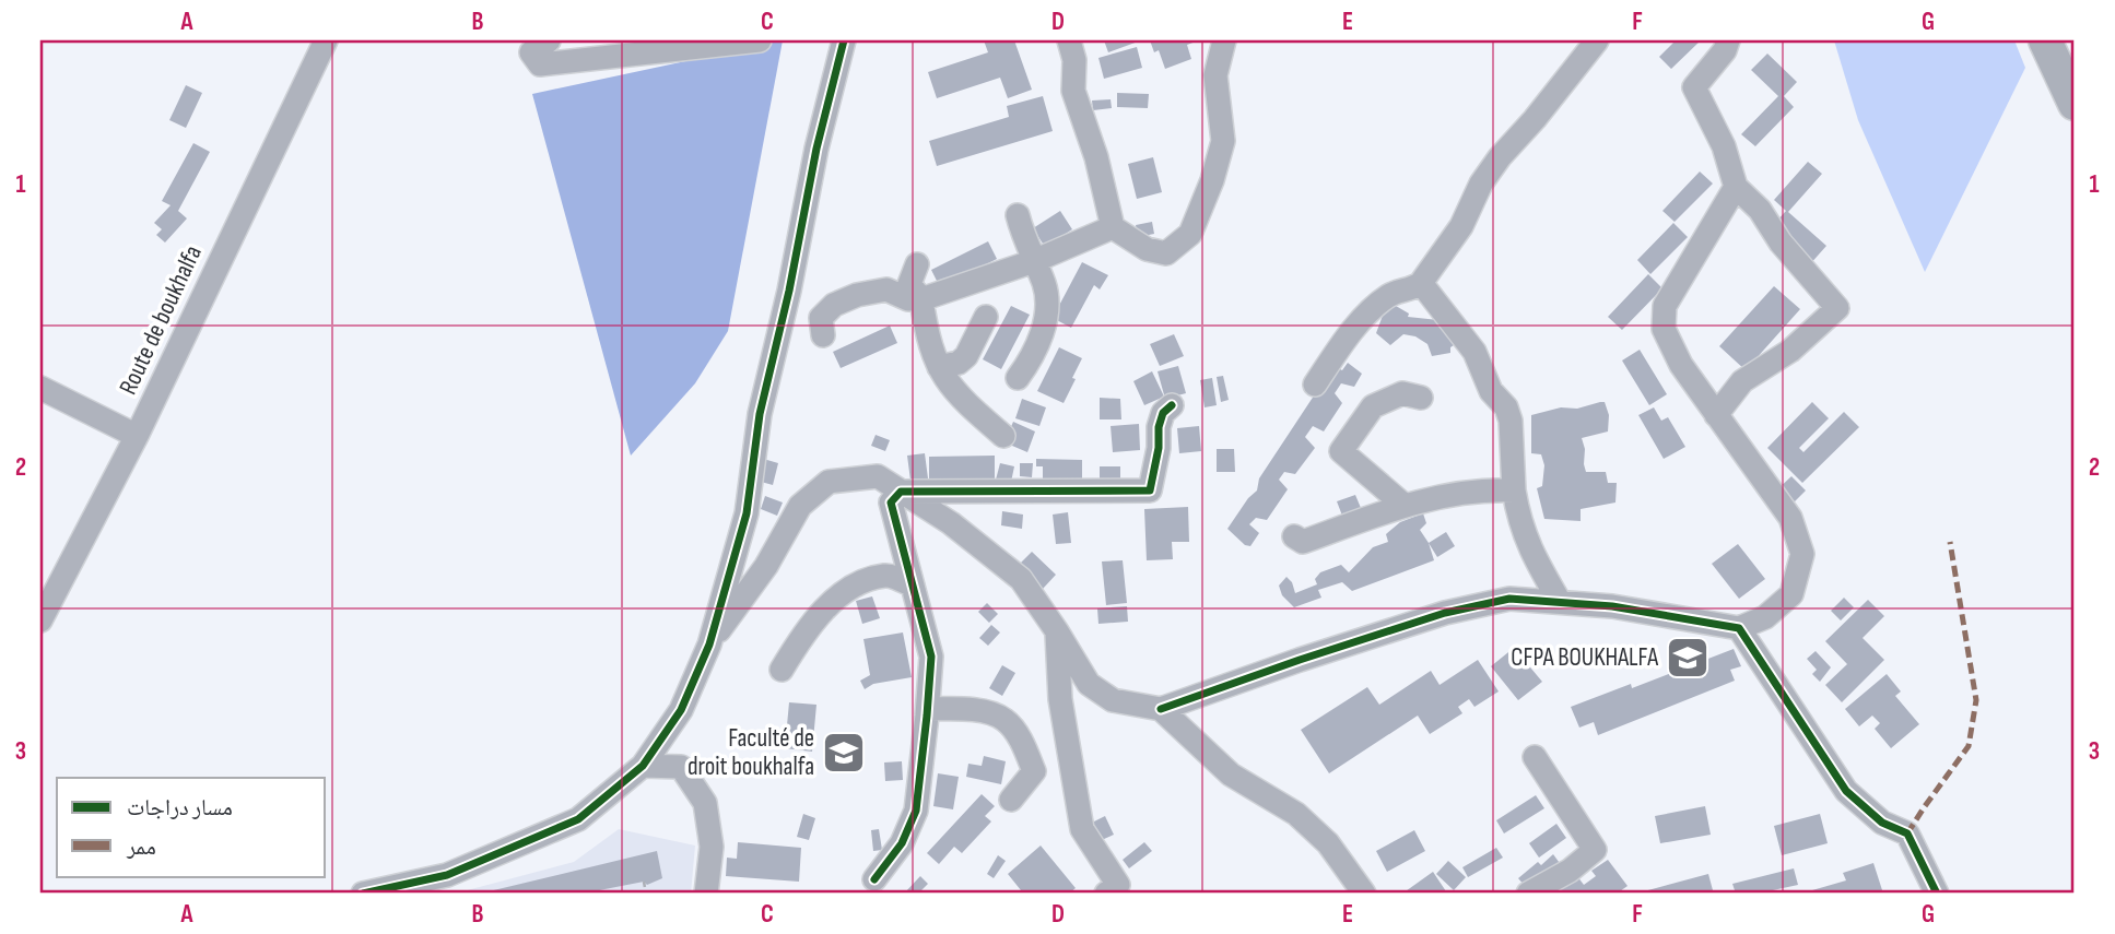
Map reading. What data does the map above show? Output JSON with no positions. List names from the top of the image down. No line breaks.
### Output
{"streets":{"street":["Route de boukhalfa"]},"places":{"school or university":["CFPA BOUKHALFA","Faculté de droit boukhalfa"]},"legend":["مسار دراجات","ممر"],"grid":{"columns":["A","B","C","D","E","F","G"],"rows":["1","2","3"]}}
